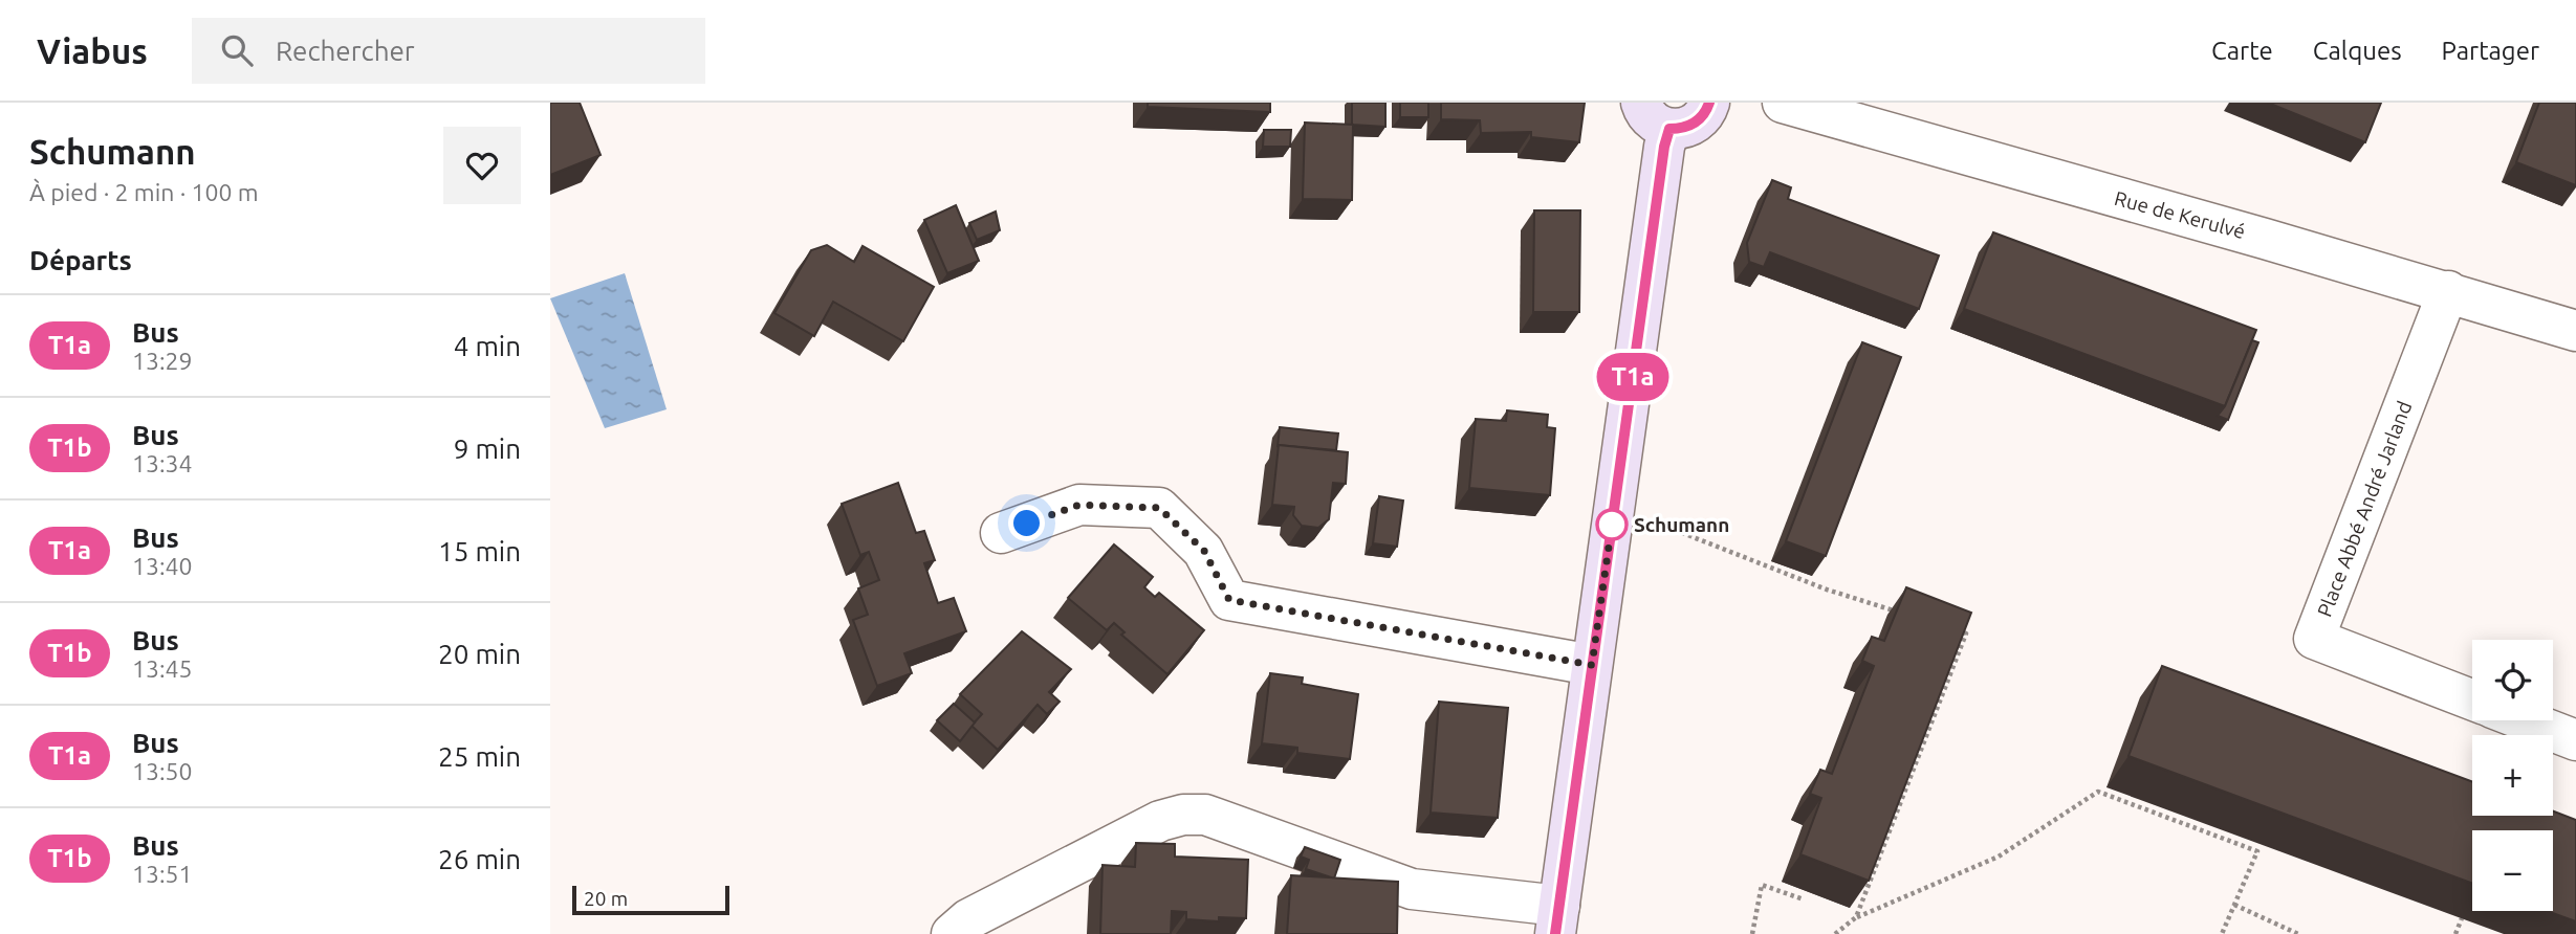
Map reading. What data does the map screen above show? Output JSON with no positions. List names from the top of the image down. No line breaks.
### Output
{"streets":{"street":["Rue de Kerulvé","Place Abbé André Jarland"]},"crossings":[["Rue de Kerulvé","Place Abbé André Jarland"]],"places":["Schumann"],"lines":["bus line T1a"],"scale_bar":"20 m","page":{"header":"Viabus","search":"Rechercher","nav":["Carte","Calques","Partager"],"heading":[["Schumann","À pied · 2 min · 100 m"],"Départs"],"on_map":"T1a","list":[{"mark":"T1a","name":"Bus","note":"13:29","value":"4 min"},{"mark":"T1b","name":"Bus","note":"13:34","value":"9 min"},{"mark":"T1a","name":"Bus","note":"13:40","value":"15 min"},{"mark":"T1b","name":"Bus","note":"13:45","value":"20 min"},{"mark":"T1a","name":"Bus","note":"13:50","value":"25 min"},{"mark":"T1b","name":"Bus","note":"13:51","value":"26 min"}],"map_buttons":["+","−"],"scale":"20 m"}}
